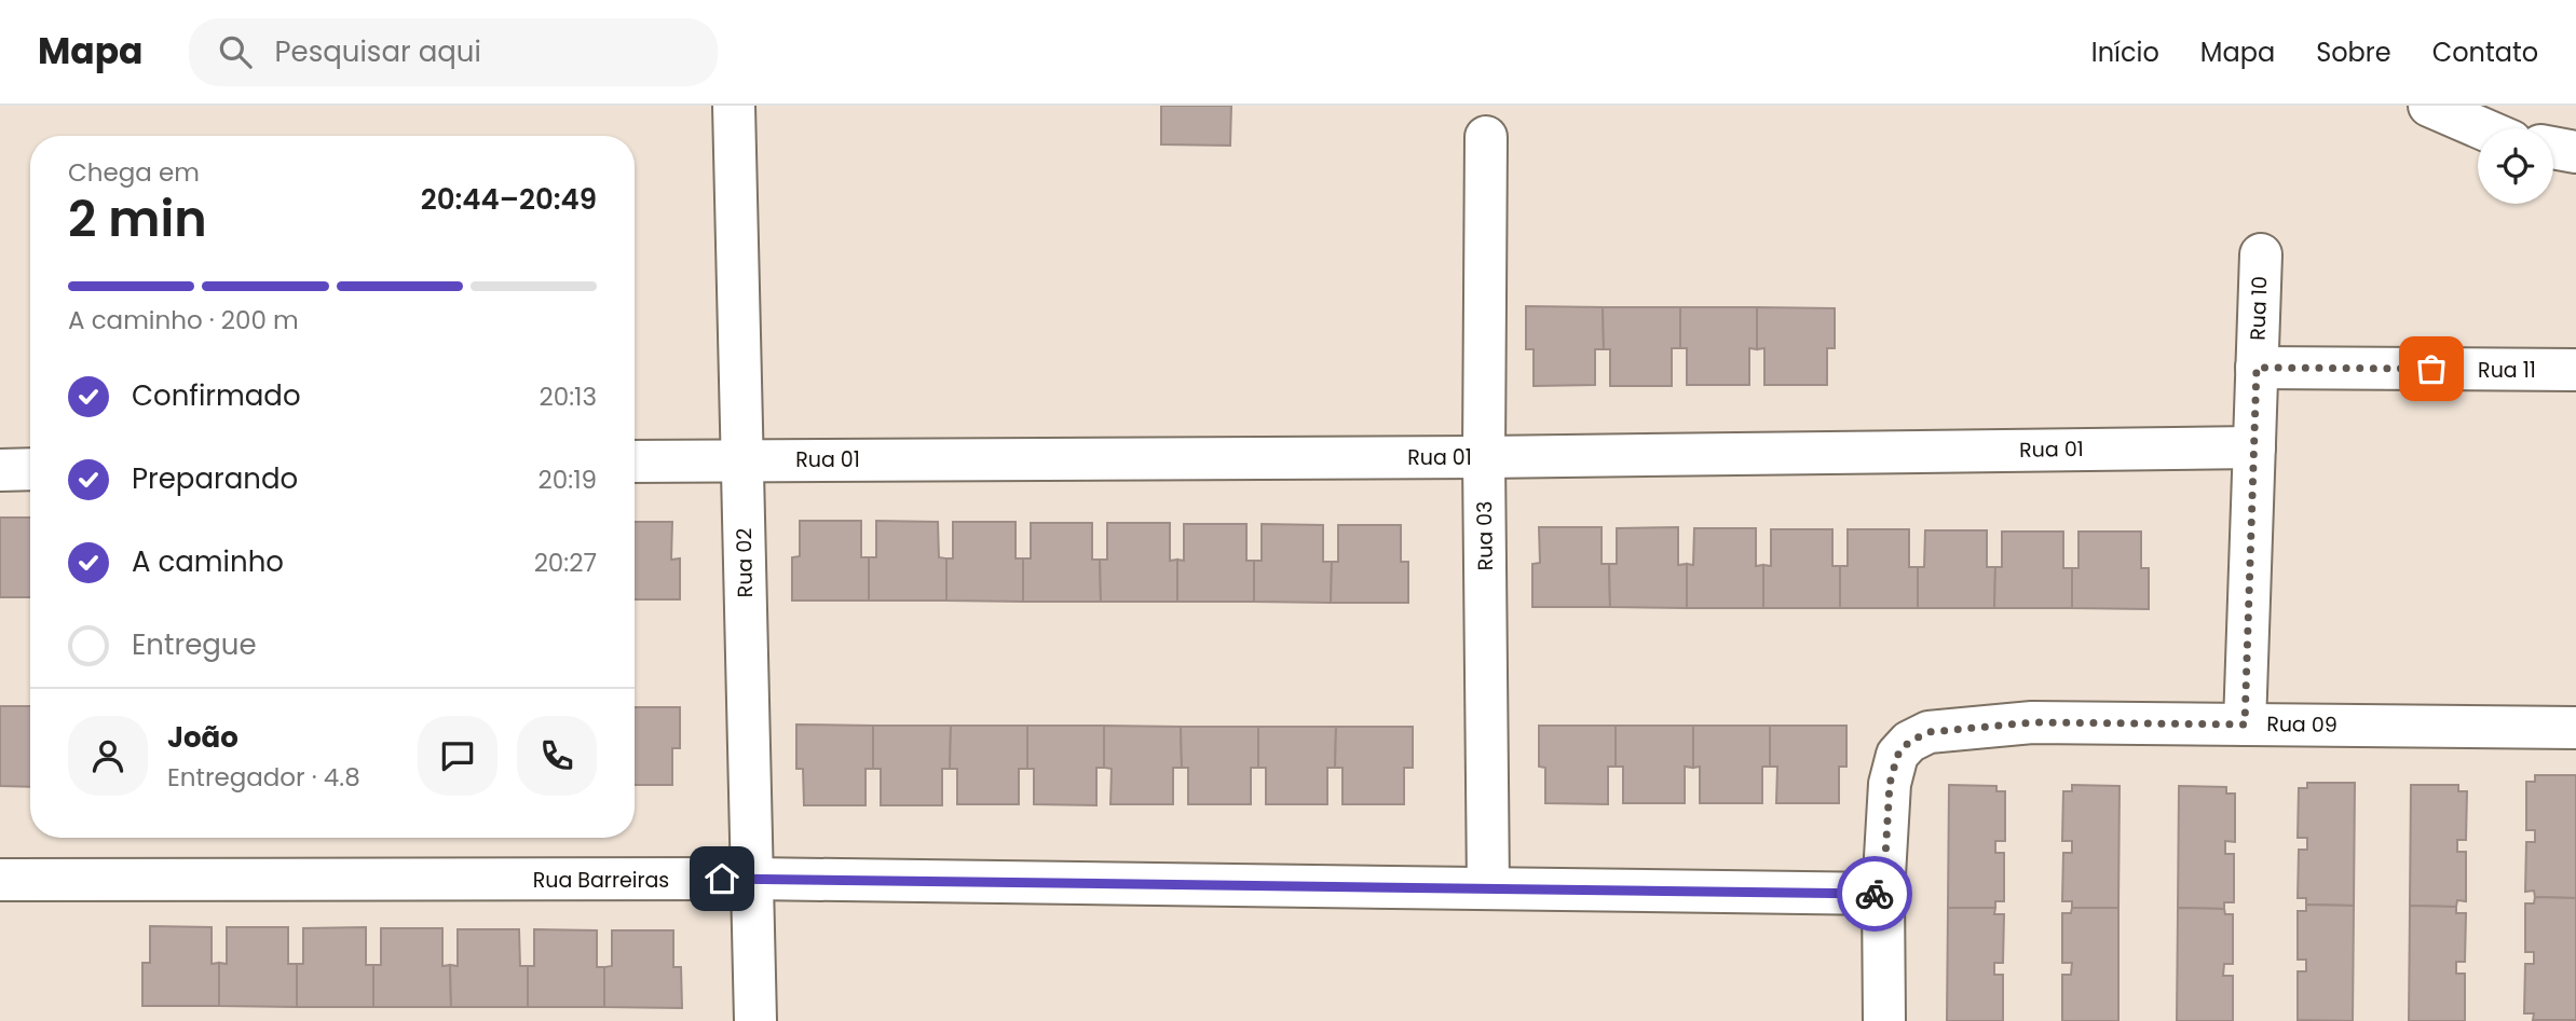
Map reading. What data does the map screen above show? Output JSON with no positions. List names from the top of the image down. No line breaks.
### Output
{"streets":{"street":["Rua 10","Rua 11","Rua 01","Rua 03","Rua 02","Rua 09","Rua Barreiras"]},"crossings":[["Rua 10","Rua 11"],["Rua 10","Rua 01"],["Rua 10","Rua 09"],["Rua 01","Rua 03"],["Rua 01","Rua 02"],["Rua 03","Rua Barreiras"],["Rua 02","Rua Barreiras"],["Rua 09","Rua Barreiras"]],"page":{"header":"Mapa","search":"Pesquisar aqui","nav":["Início","Mapa","Sobre","Contato"],"heading":["2 min","Chega em","20:44–20:49"],"panel":["João","Entregador · 4.8"],"bar":"A caminho · 200 m","list":[["Confirmado","20:13"],["Preparando","20:19"],["A caminho","20:27"],"Entregue"]}}
